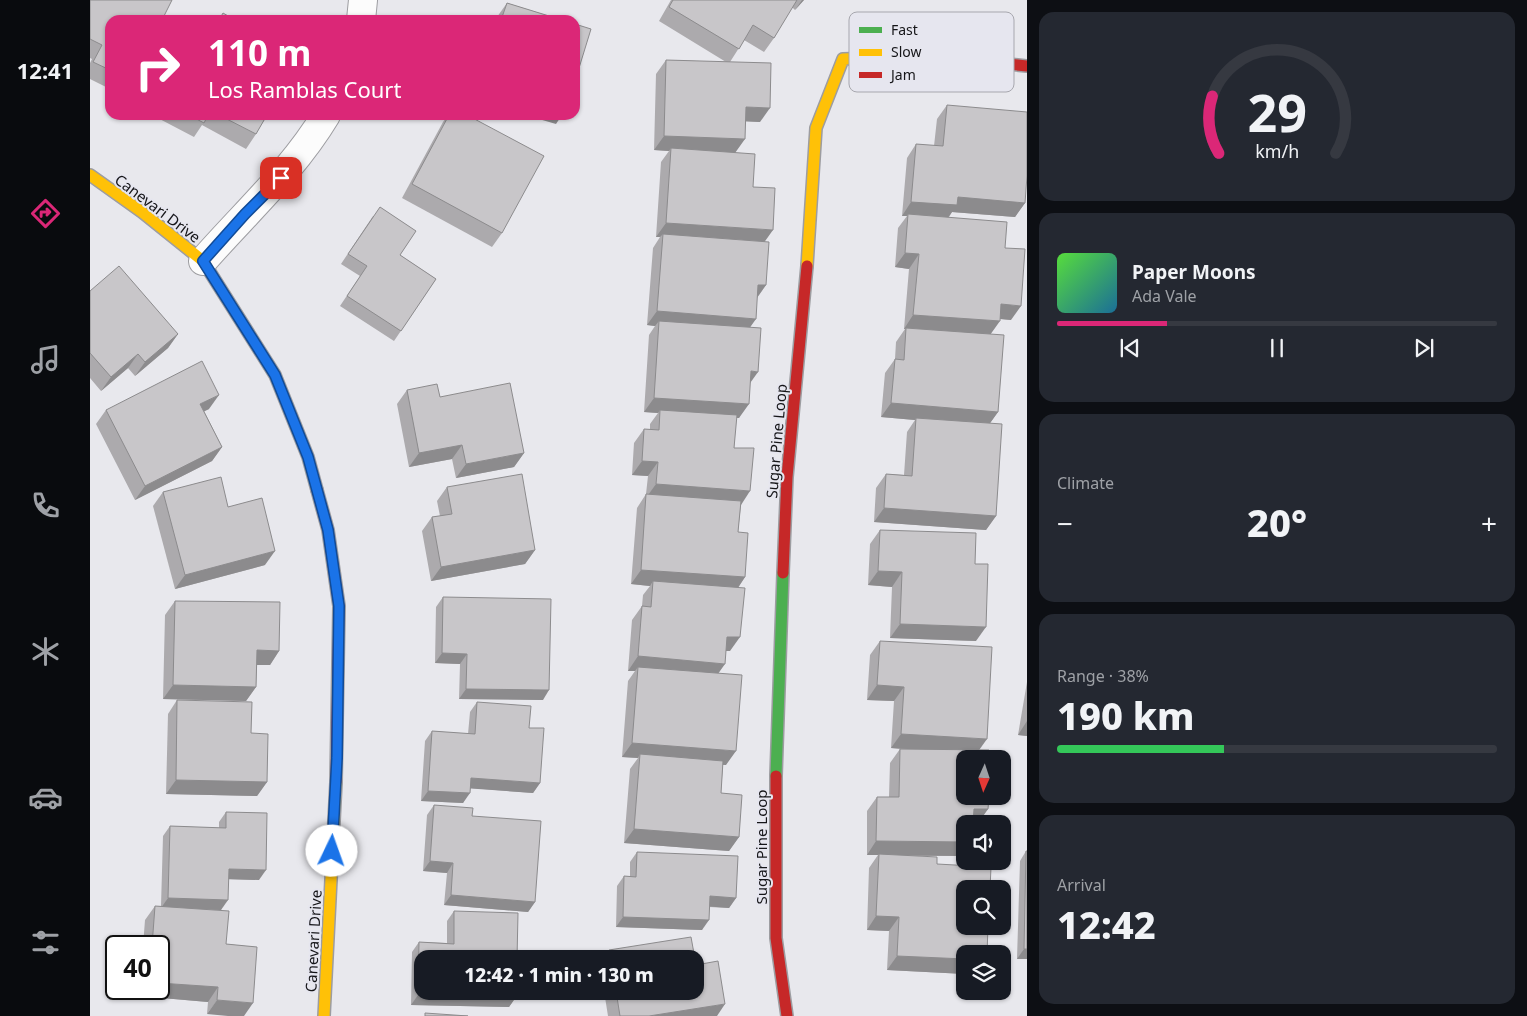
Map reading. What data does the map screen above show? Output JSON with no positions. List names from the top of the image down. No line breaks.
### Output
{"streets":{"street":["Canevari Drive","Sugar Pine Loop"]},"legend":["Fast","Slow","Jam"],"north":"bottom","page":{"tabs":"12:41","turn":["110 m","Los Ramblas Court"],"song":["Paper Moons","Ada Vale"],"tile":["Climate",["Range · 38%","190 km"],["Arrival","12:42"]],"heat":["−","20°","+"],"limit":"40","trip":"12:42 · 1 min · 130 m","gauge":["29","km/h"]}}
